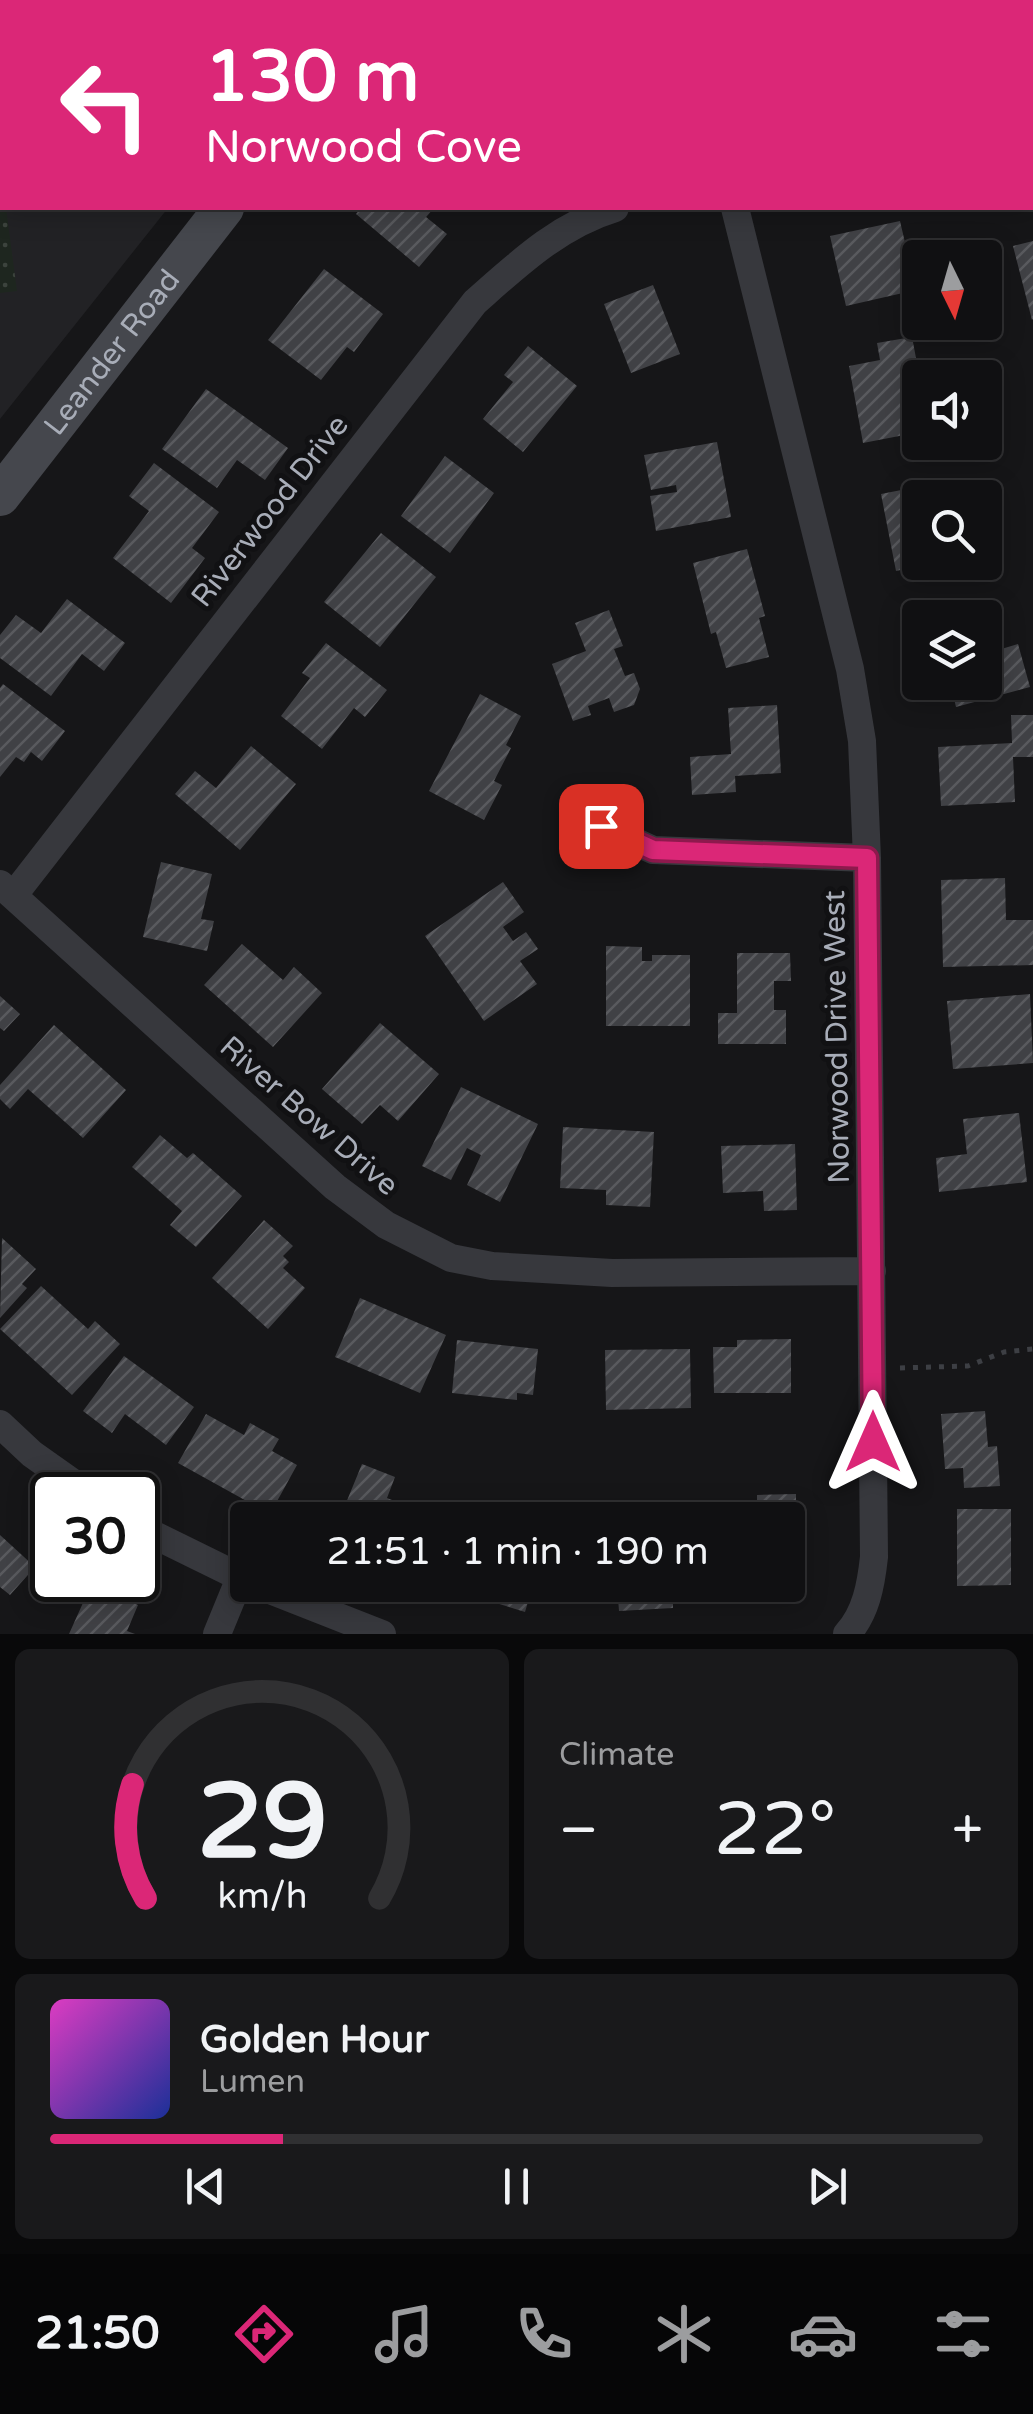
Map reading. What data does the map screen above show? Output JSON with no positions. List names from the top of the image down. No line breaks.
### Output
{"streets":{"main road":["Leander Road"],"street":["Riverwood Drive","Norwood Drive West","River Bow Drive"]},"crossings":[["Riverwood Drive","River Bow Drive"],["Norwood Drive West","River Bow Drive"]],"north":"bottom","page":{"turn":["130 m","Norwood Cove"],"limit":"30","trip":"21:51 · 1 min · 190 m","tile":"Climate","heat":["−","22°","+"],"song":["Golden Hour","Lumen"],"tabs":"21:50","gauge":["29","km/h"]}}
